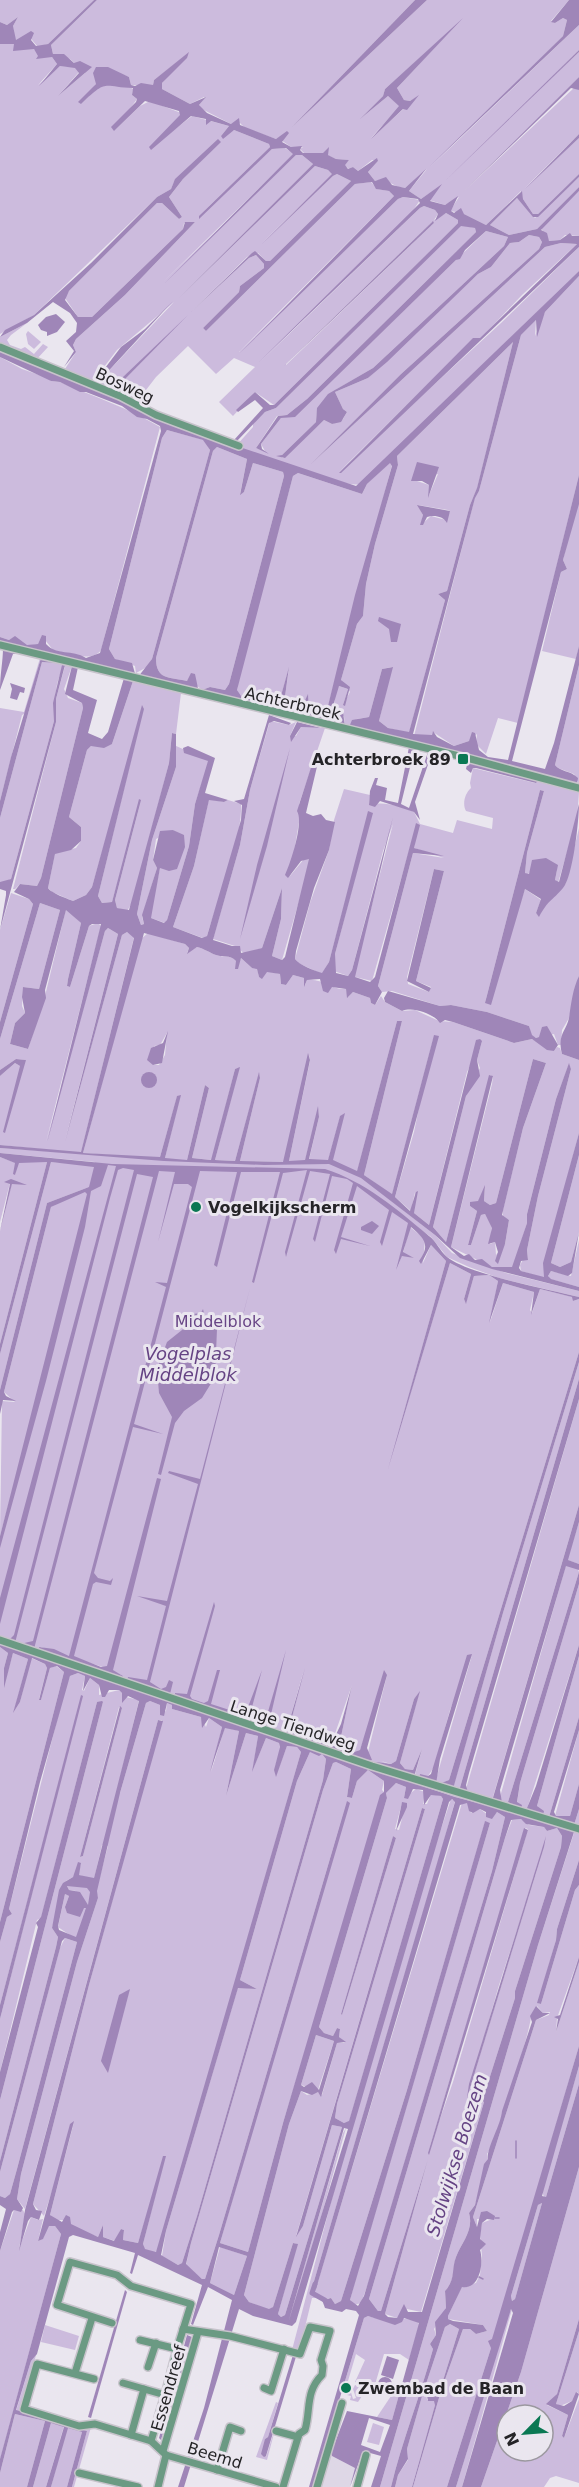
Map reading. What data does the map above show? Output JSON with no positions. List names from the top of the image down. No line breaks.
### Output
{"streets":{"street":["Bosweg","Achterbroek","Lange Tiendweg","Essendreef","Beemd"]},"crossings":[["Essendreef","Beemd"]],"water":["Vogelplas Middelblok","Stolwijkse Boezem"],"parks":["Middelblok"],"places":{"transit":["Achterbroek 89"],"other":["Vogelkijkscherm","Zwembad de Baan"]},"north":"bottom left"}
